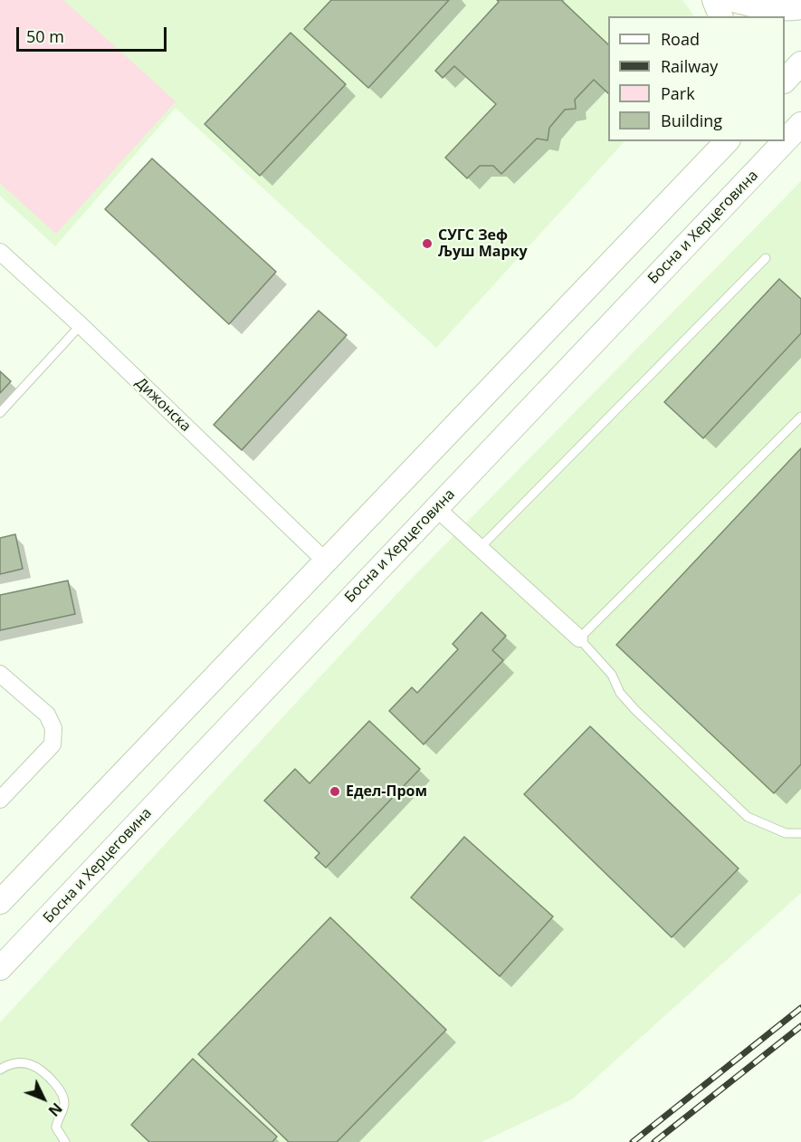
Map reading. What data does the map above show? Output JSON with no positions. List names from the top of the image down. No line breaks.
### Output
{"streets":{"street":["Босна и Херцеговина","Дижонска"]},"places":["СУГС Зеф Љуш Марку","Едел-Пром"],"legend":["Road","Railway","Park","Building"],"scale_bar":"50 m","north":"bottom right"}
